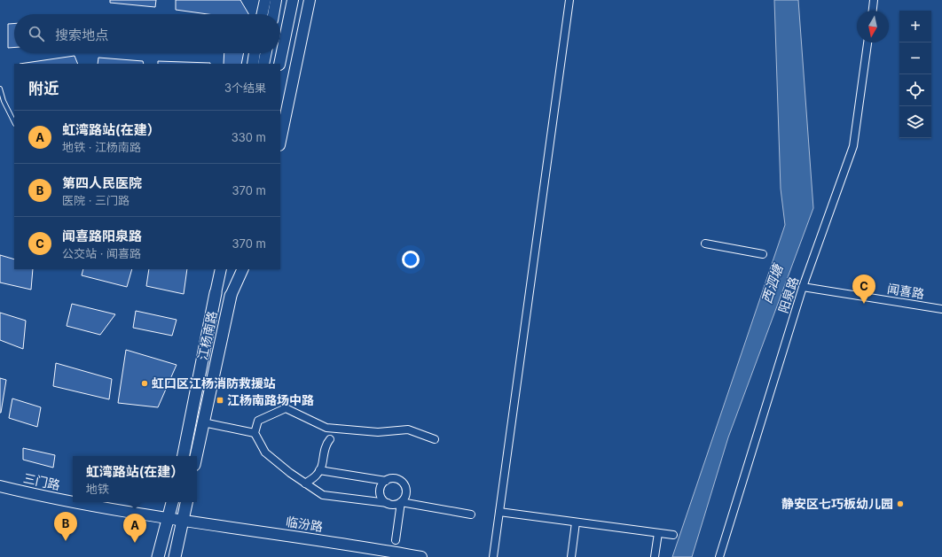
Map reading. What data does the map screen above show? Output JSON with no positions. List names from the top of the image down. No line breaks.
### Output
{"streets":{"main road":["江杨南路"],"street":["闻喜路","阳泉路","三门路","临汾路"]},"crossings":[["闻喜路","阳泉路"],["三门路","临汾路"]],"water":["西泗塘"],"places":{"other":["虹口区江杨消防救援站","静安区七巧板幼儿园"],"transit":["江杨南路场中路"]},"north":"bottom","page":{"map_buttons":["+","−"],"search":"搜索地点","heading":["附近","3个结果"],"list":[{"mark":"A","name":"虹湾路站(在建）","note":"地铁 · 江杨南路","value":"330 m"},{"mark":"B","name":"第四人民医院","note":"医院 · 三门路","value":"370 m"},{"mark":"C","name":"闻喜路阳泉路","note":"公交站 · 闻喜路","value":"370 m"}],"pins":["C","B","A"],"popup":["虹湾路站(在建）","地铁"]}}
